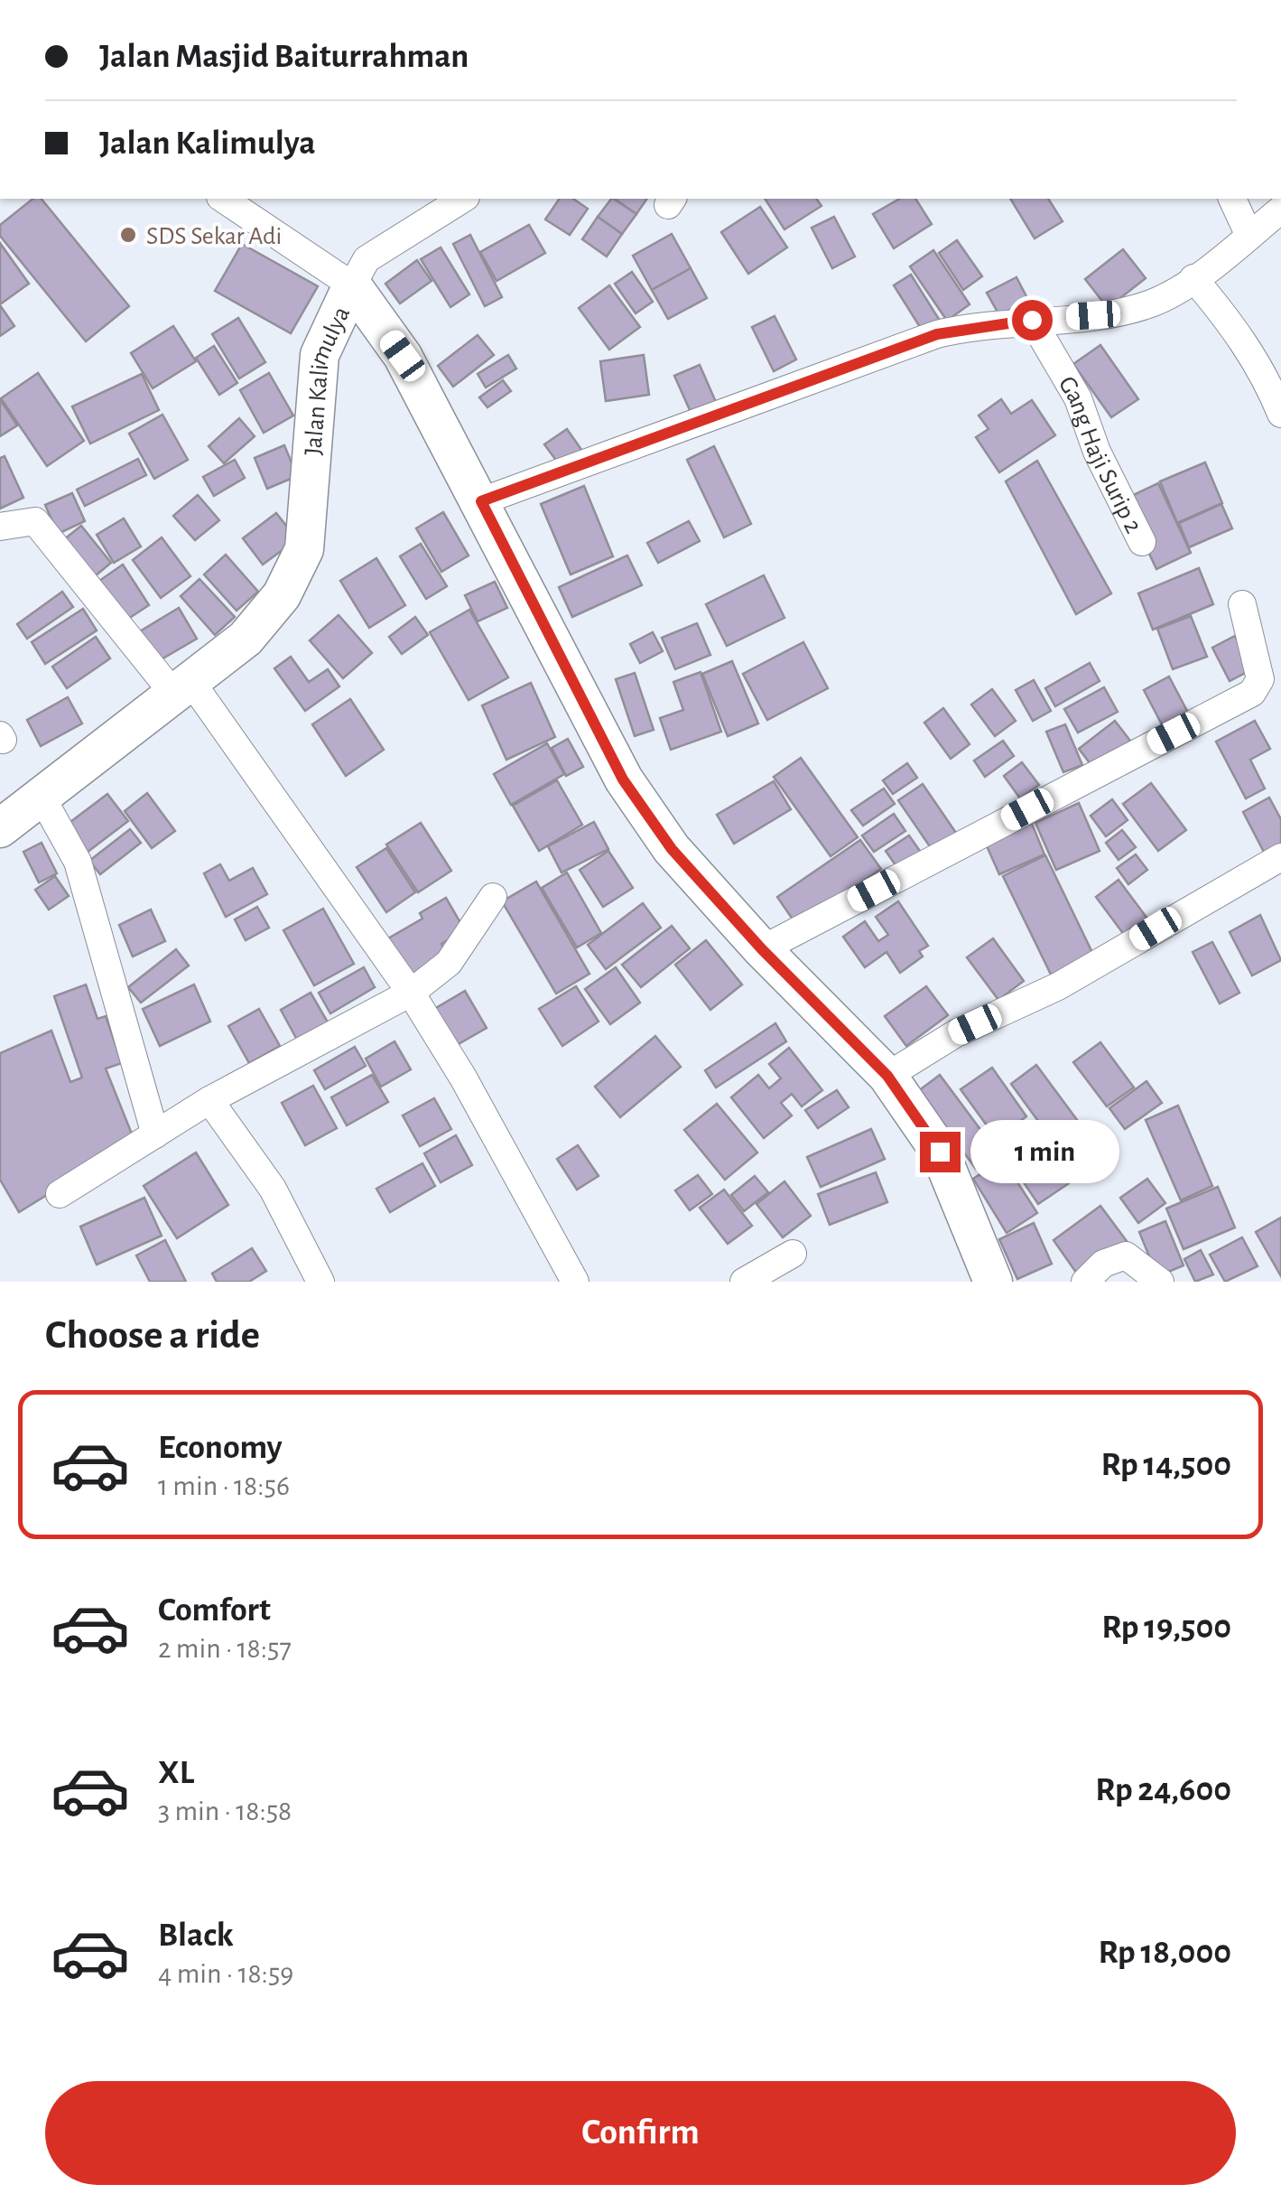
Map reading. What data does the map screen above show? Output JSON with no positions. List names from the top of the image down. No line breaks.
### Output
{"streets":{"street":["Jalan Kalimulya","Gang Haji Surip 2"]},"places":["SDS Sekar Adi"],"page":{"banner":["Jalan Masjid Baiturrahman","Jalan Kalimulya"],"bubble":"1 min","heading":"Choose a ride","list":[{"name":"Economy","note":"1 min · 18:56","value":"Rp 14,500"},{"name":"Comfort","note":"2 min · 18:57","value":"Rp 19,500"},{"name":"XL","note":"3 min · 18:58","value":"Rp 24,600"},{"name":"Black","note":"4 min · 18:59","value":"Rp 18,000"}],"buttons":"Confirm"}}
